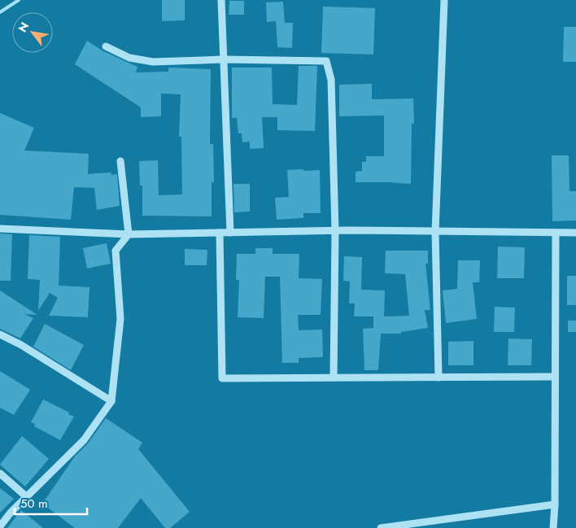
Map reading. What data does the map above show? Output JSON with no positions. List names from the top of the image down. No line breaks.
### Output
{"scale_bar":"50 m","north":"top left"}
